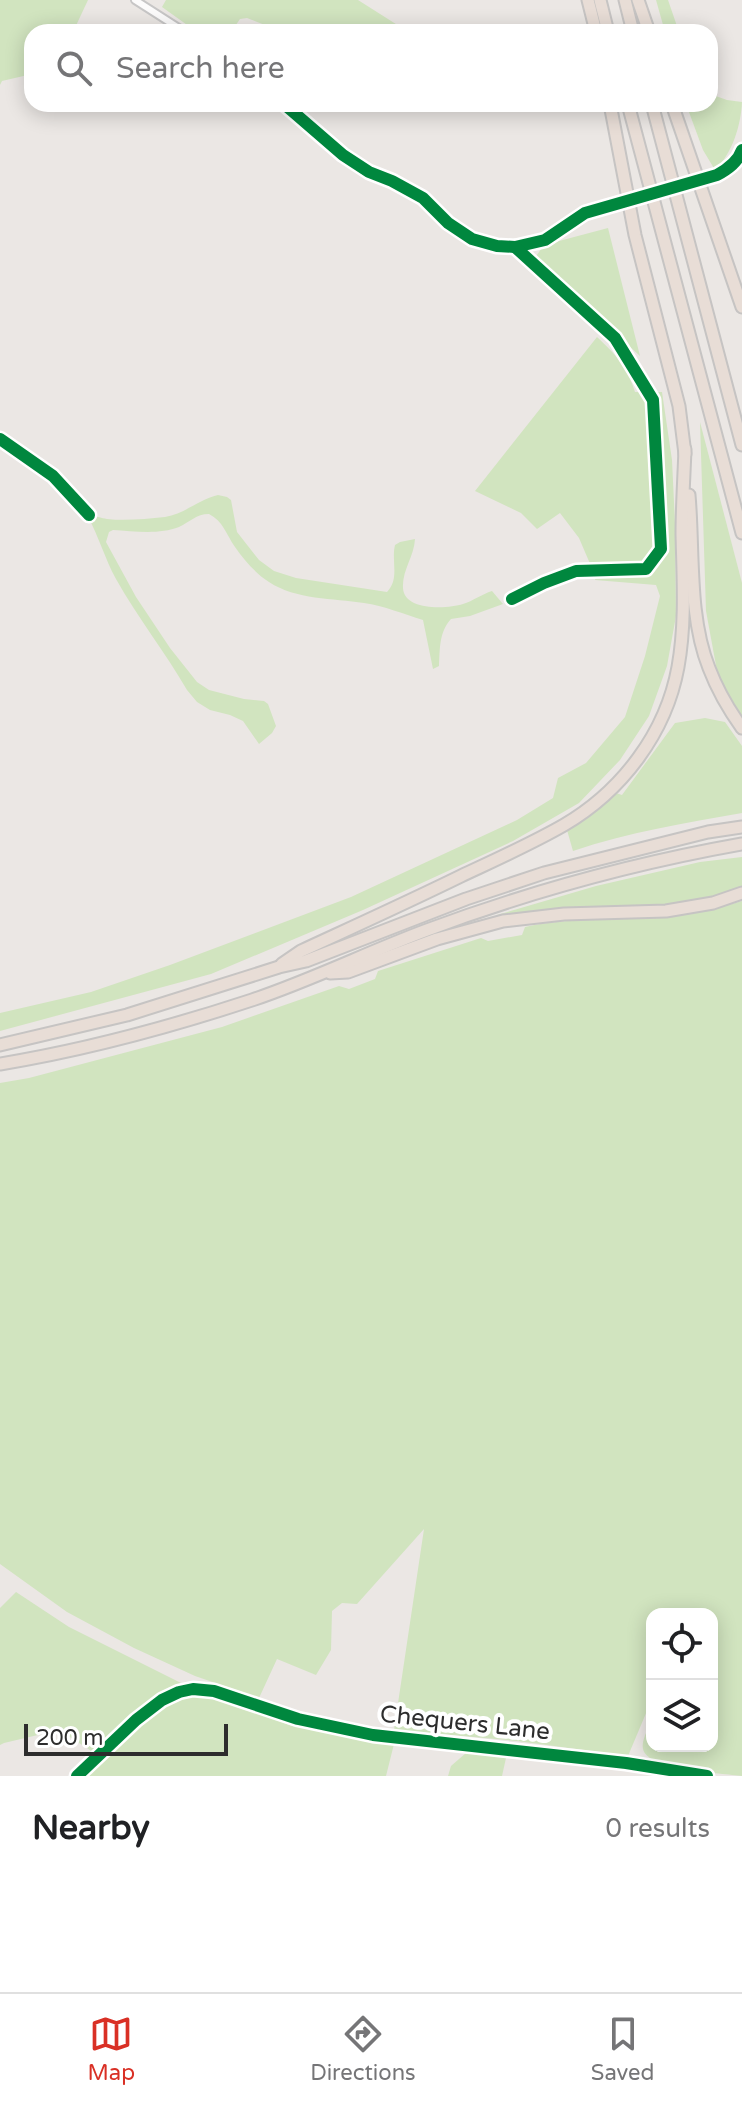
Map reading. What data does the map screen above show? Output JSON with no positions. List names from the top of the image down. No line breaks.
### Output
{"streets":{"street":["Chequers Lane"]},"scale_bar":"200 m","page":{"search":"Search here","scale":"200 m","heading":["Nearby","0 results"],"nav":["Map","Directions","Saved"]}}
